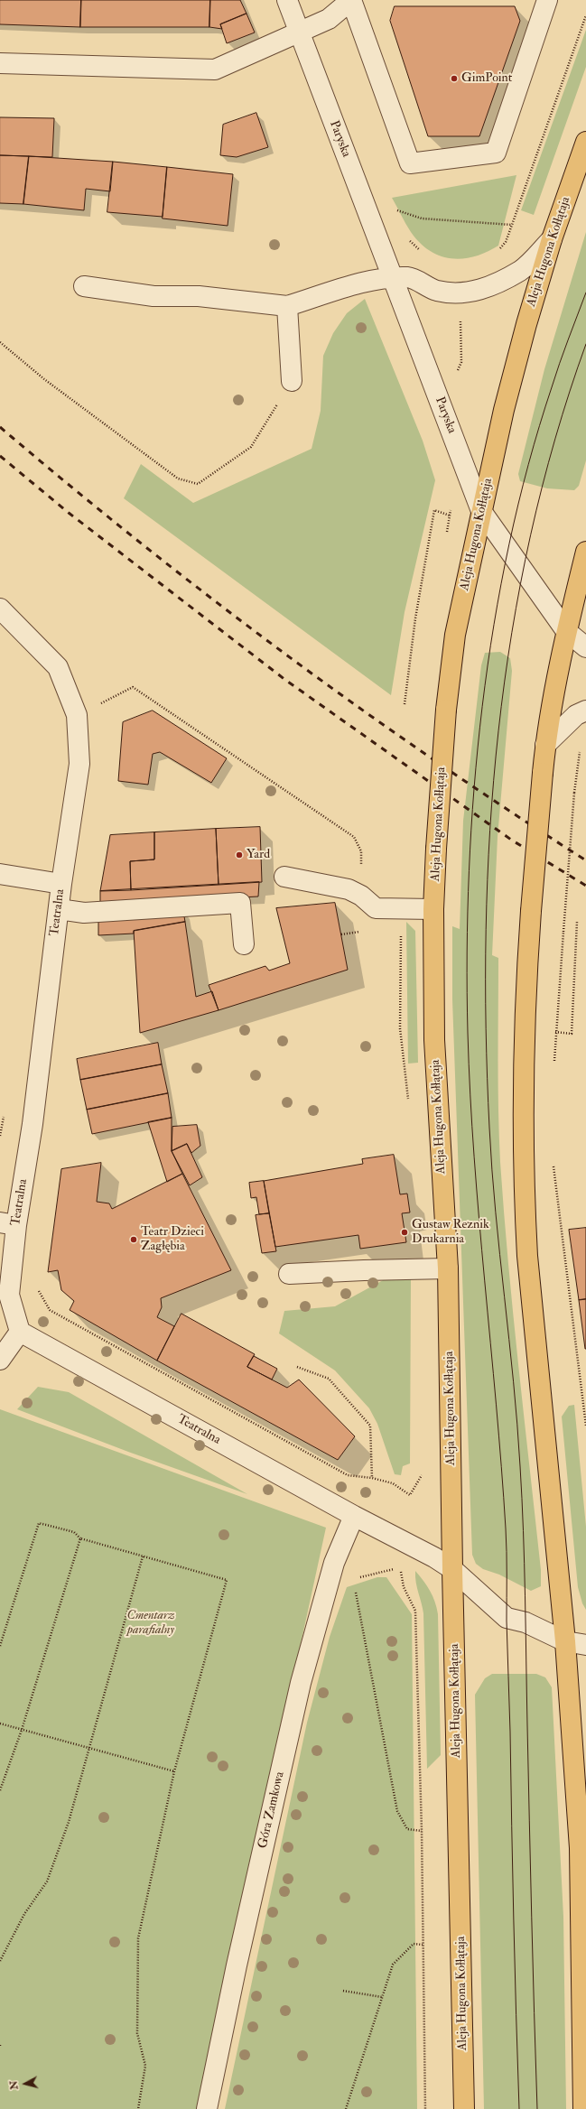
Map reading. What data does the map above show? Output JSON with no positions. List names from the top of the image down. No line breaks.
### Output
{"streets":{"main road":["Aleja Hugona Kołłątaja"],"street":["Paryska","Teatralna","Góra Zamkowa"]},"crossings":[["Paryska","Aleja Hugona Kołłątaja"],["Aleja Hugona Kołłątaja","Teatralna"],["Teatralna","Góra Zamkowa"]],"parks":["Cmentarz parafialny"],"places":["GimPoint","Yard","Gustaw Reznik Drukarnia","Teatr Dzieci Zagłębia"],"north":"left"}
